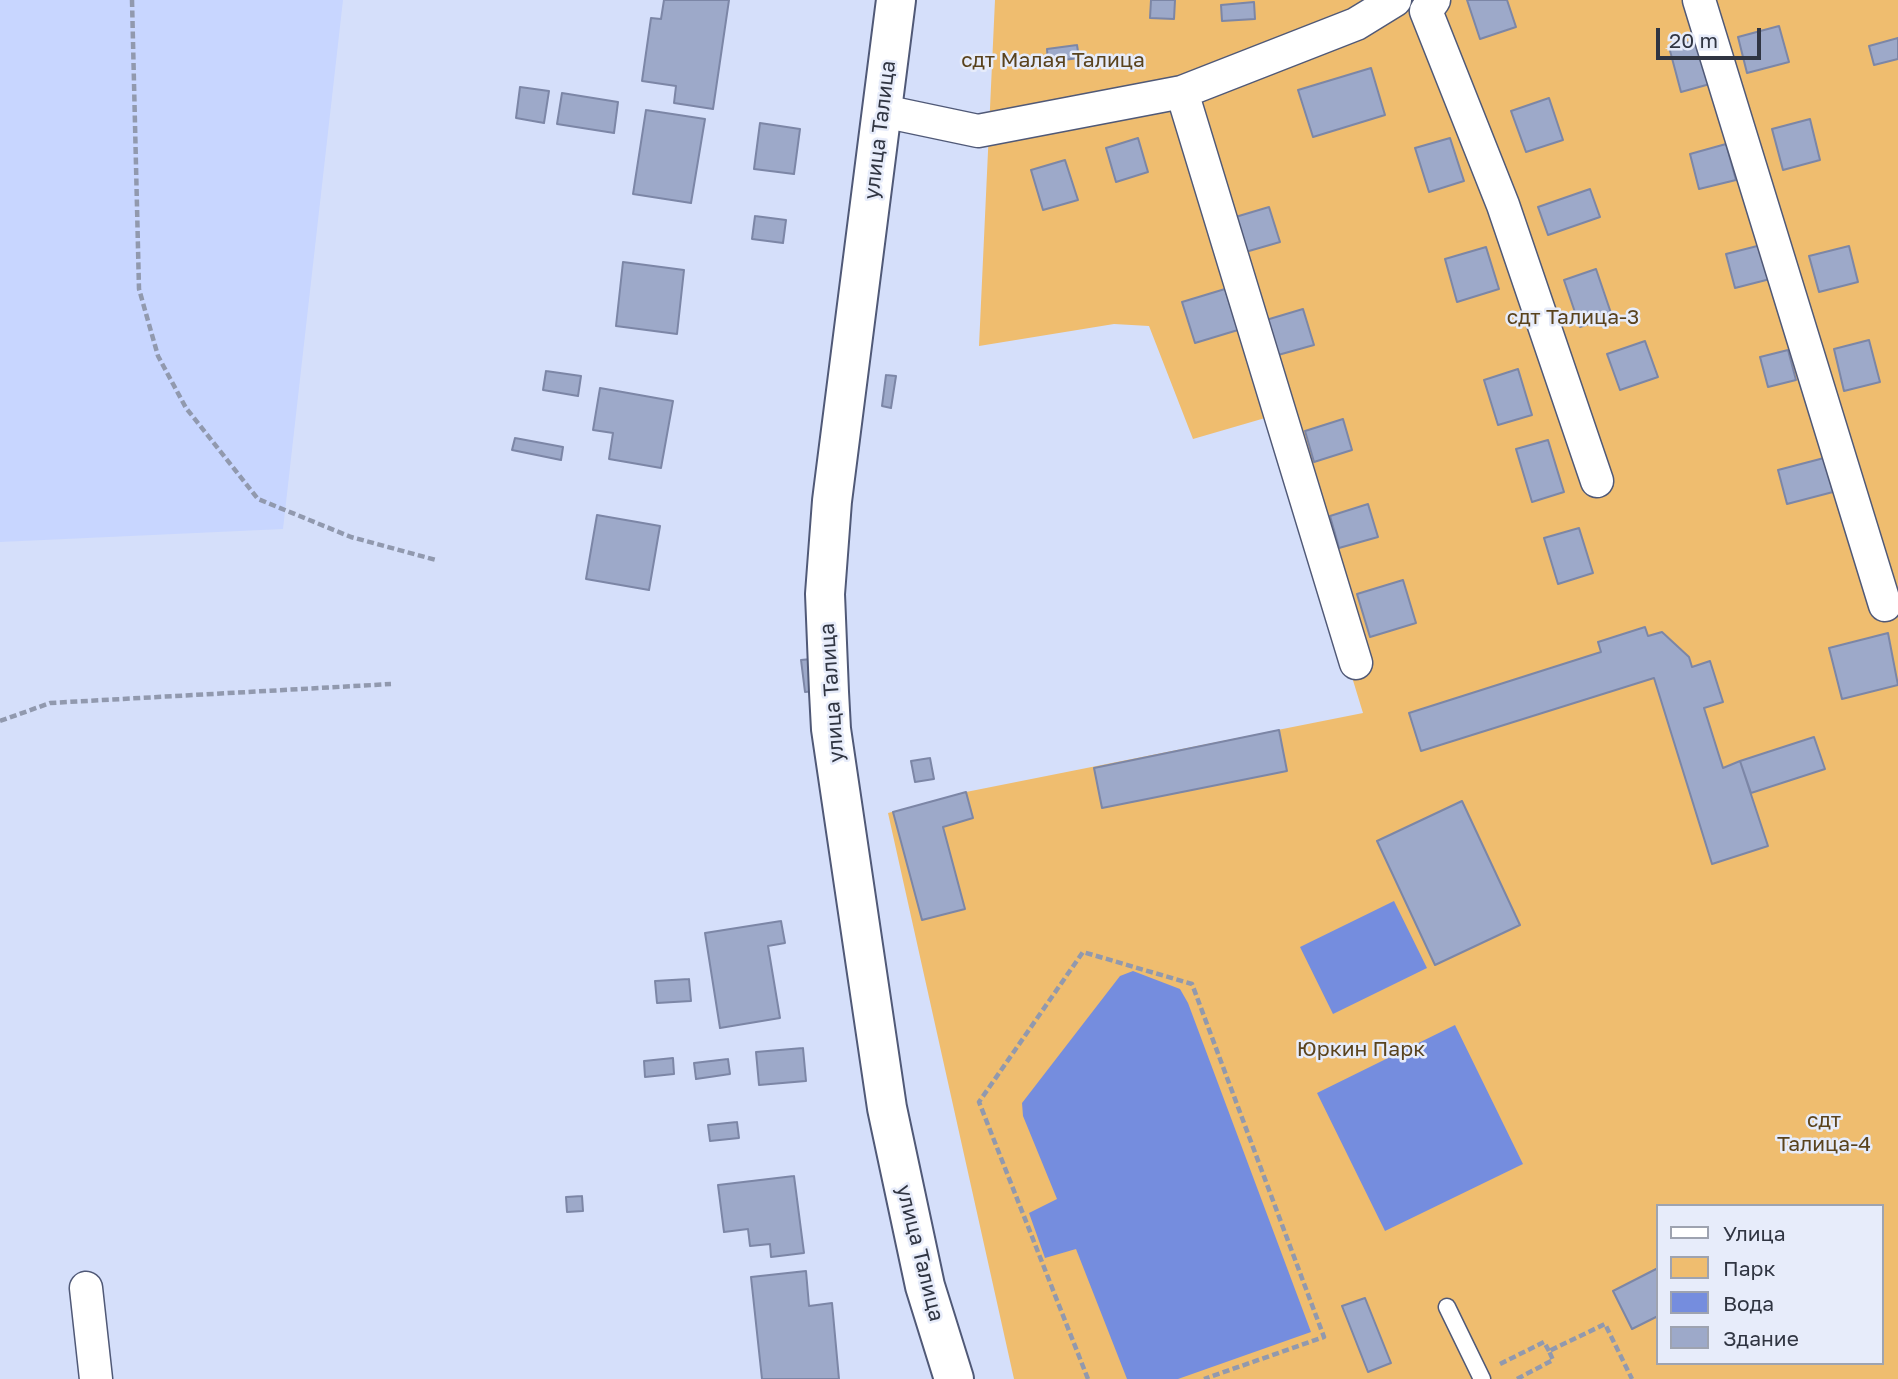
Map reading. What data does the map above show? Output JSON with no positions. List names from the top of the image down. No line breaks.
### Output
{"streets":{"street":["улица Талица"]},"parks":["сдт Малая Талица","сдт Талица-3","Юркин Парк","сдт Талица-4"],"legend":["Улица","Парк","Вода","Здание"],"scale_bar":"20 m"}
